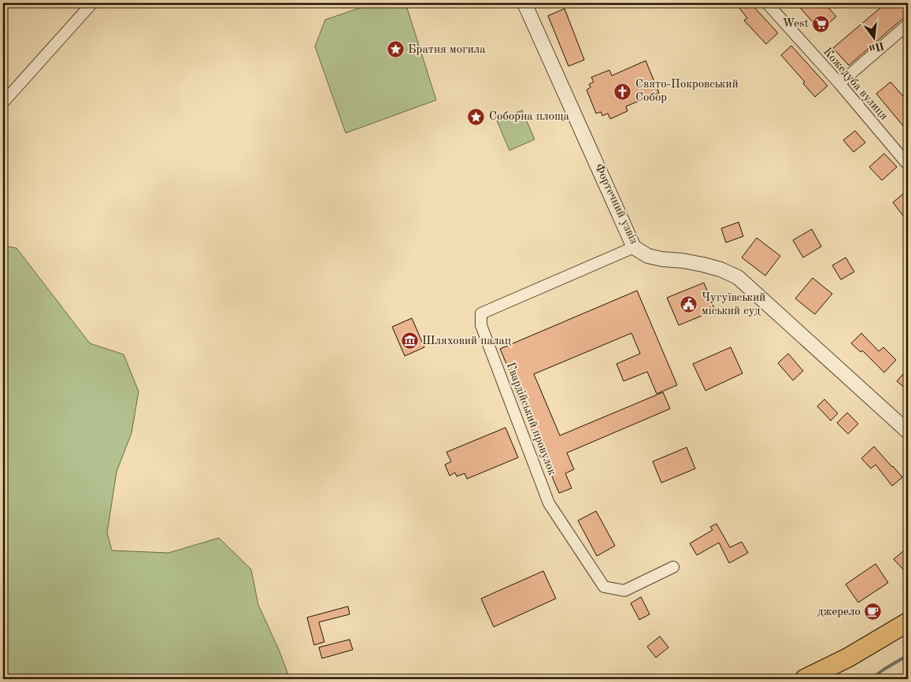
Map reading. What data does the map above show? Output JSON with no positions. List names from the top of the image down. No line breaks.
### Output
{"streets":{"street":["Кожедуба вулиця","Фортечний узвіз","Гвардійський провулок"]},"crossings":[["Фортечний узвіз","Гвардійський провулок"]],"places":{"supermarket":["West"],"place":["Братня могила","Соборна площа"],"church":["Свято-Покровський Собор"],"public building":["Чугуївський міський суд"],"museum":["Шляховий палац"],"cafe":["джерело"]},"north":"bottom"}
